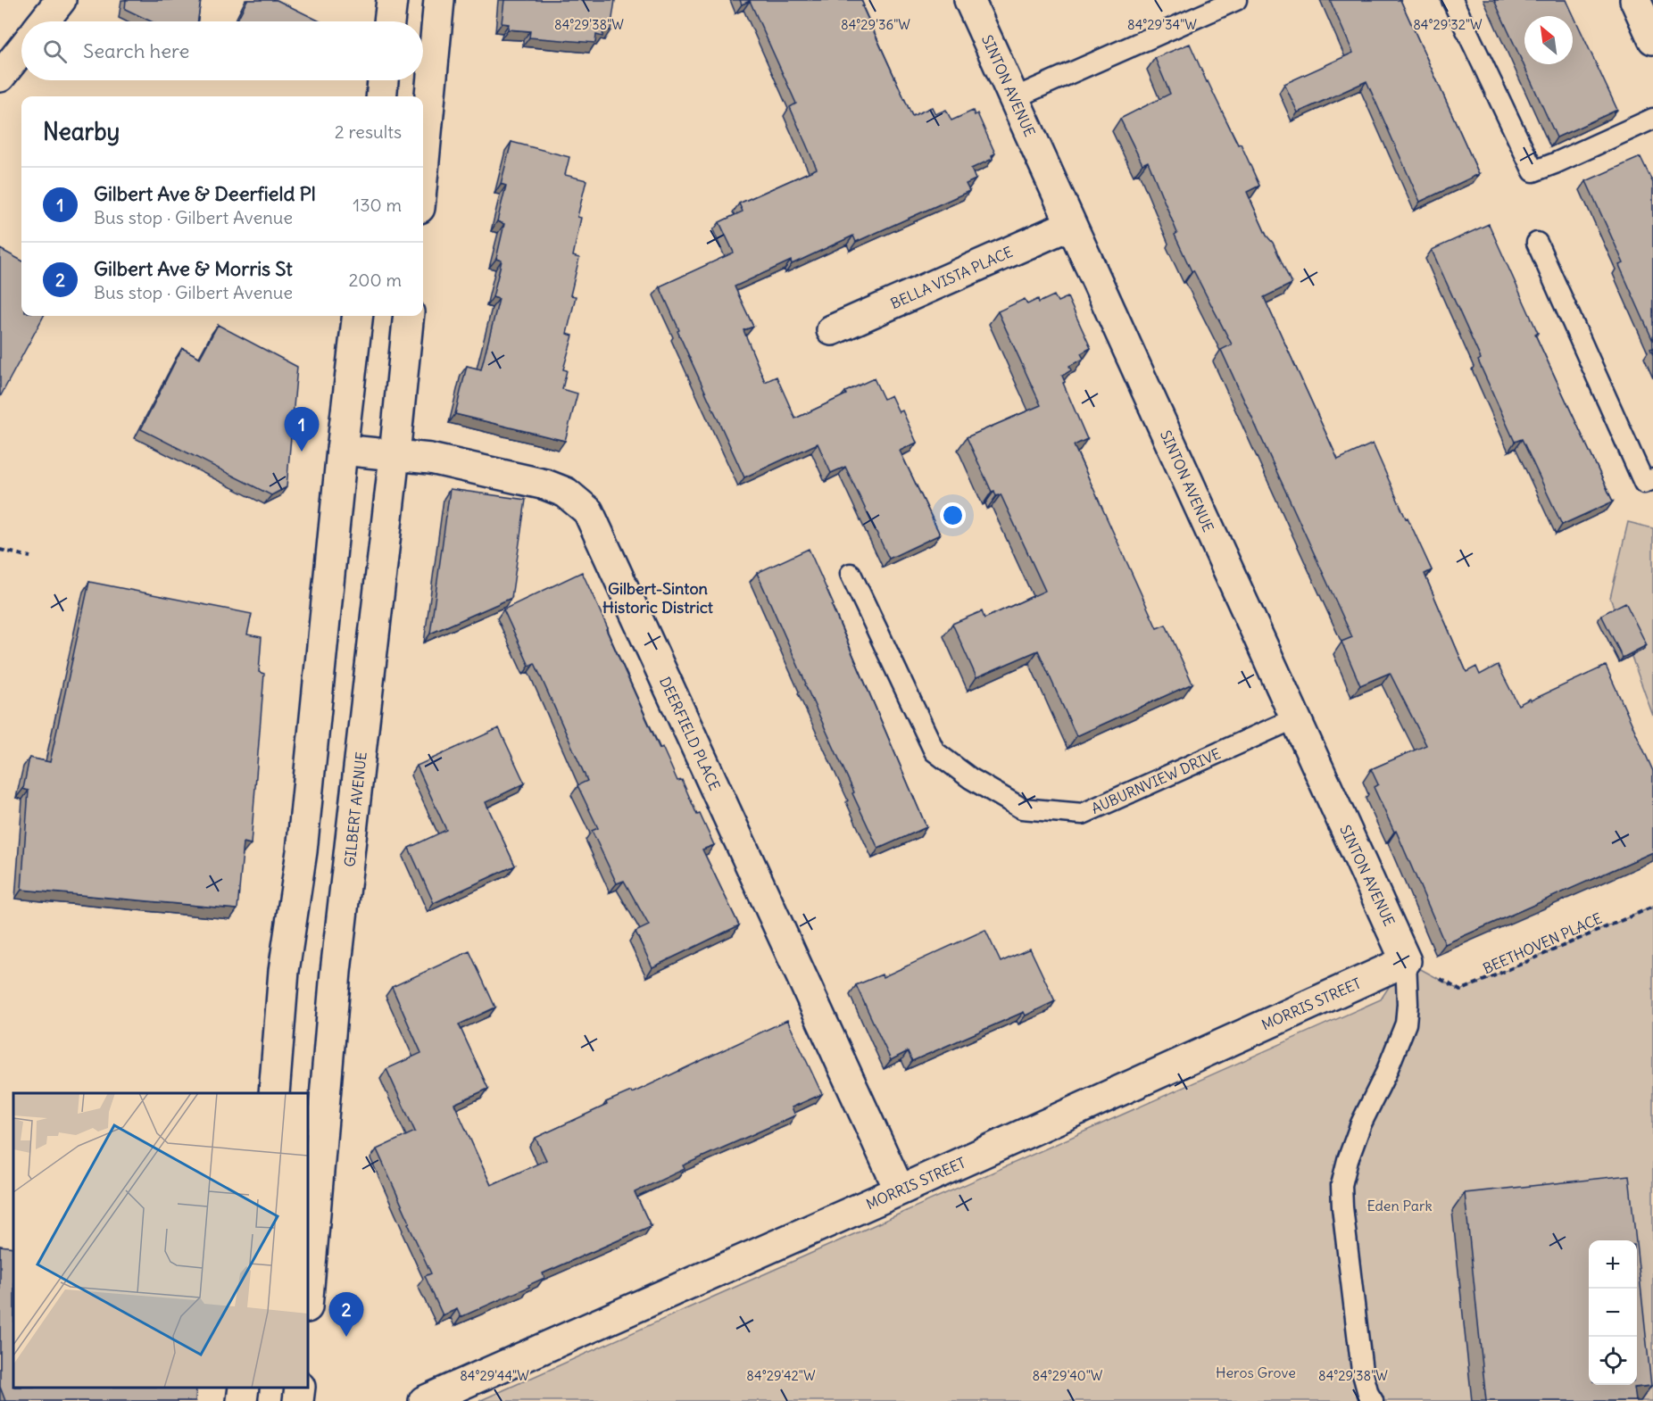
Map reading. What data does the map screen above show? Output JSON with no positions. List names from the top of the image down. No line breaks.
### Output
{"streets":{"street":["SINTON AVENUE","BELLA VISTA PLACE","DEERFIELD PLACE","GILBERT AVENUE","MORRIS STREET"],"lane":["AUBURNVIEW DRIVE"],"path":["BEETHOVEN PLACE"]},"crossings":[["SINTON AVENUE","BELLA VISTA PLACE"],["SINTON AVENUE","AUBURNVIEW DRIVE"],["SINTON AVENUE","MORRIS STREET"],["DEERFIELD PLACE","GILBERT AVENUE"],["DEERFIELD PLACE","MORRIS STREET"]],"districts":["Gilbert-Sinton Historic District"],"parks":["Eden Park","Heros Grove"],"north":"top left","page":{"search":"Search here","heading":["Nearby","2 results"],"list":[{"mark":"1","name":"Gilbert Ave & Deerfield Pl","note":"Bus stop · Gilbert Avenue","value":"130 m"},{"mark":"2","name":"Gilbert Ave & Morris St","note":"Bus stop · Gilbert Avenue","value":"200 m"}],"pins":["1","2"],"map_buttons":["+","−"]},"coordinates":["84°29'38\"W","84°29'36\"W","84°29'34\"W","84°29'32\"W","84°29'44\"W","84°29'42\"W","84°29'40\"W"]}
